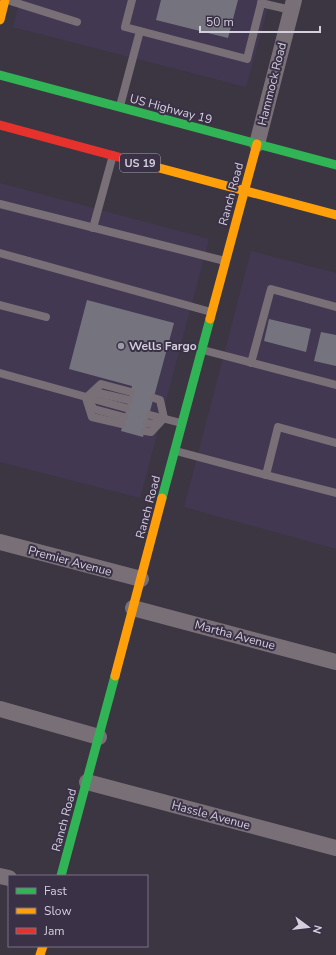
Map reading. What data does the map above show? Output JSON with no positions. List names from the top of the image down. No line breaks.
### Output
{"streets":{"main road":["US Highway 19","US 19","Ranch Road"],"street":["Hammock Road","Premier Avenue","Martha Avenue","Hassle Avenue"]},"crossings":[["Hammock Road","US Highway 19"],["Hammock Road","Ranch Road"],["US Highway 19","Ranch Road"],["US 19","Ranch Road"],["Ranch Road","Premier Avenue"],["Ranch Road","Martha Avenue"],["Ranch Road","Hassle Avenue"]],"places":["Wells Fargo"],"legend":["Fast","Slow","Jam"],"scale_bar":"50 m","north":"right"}
